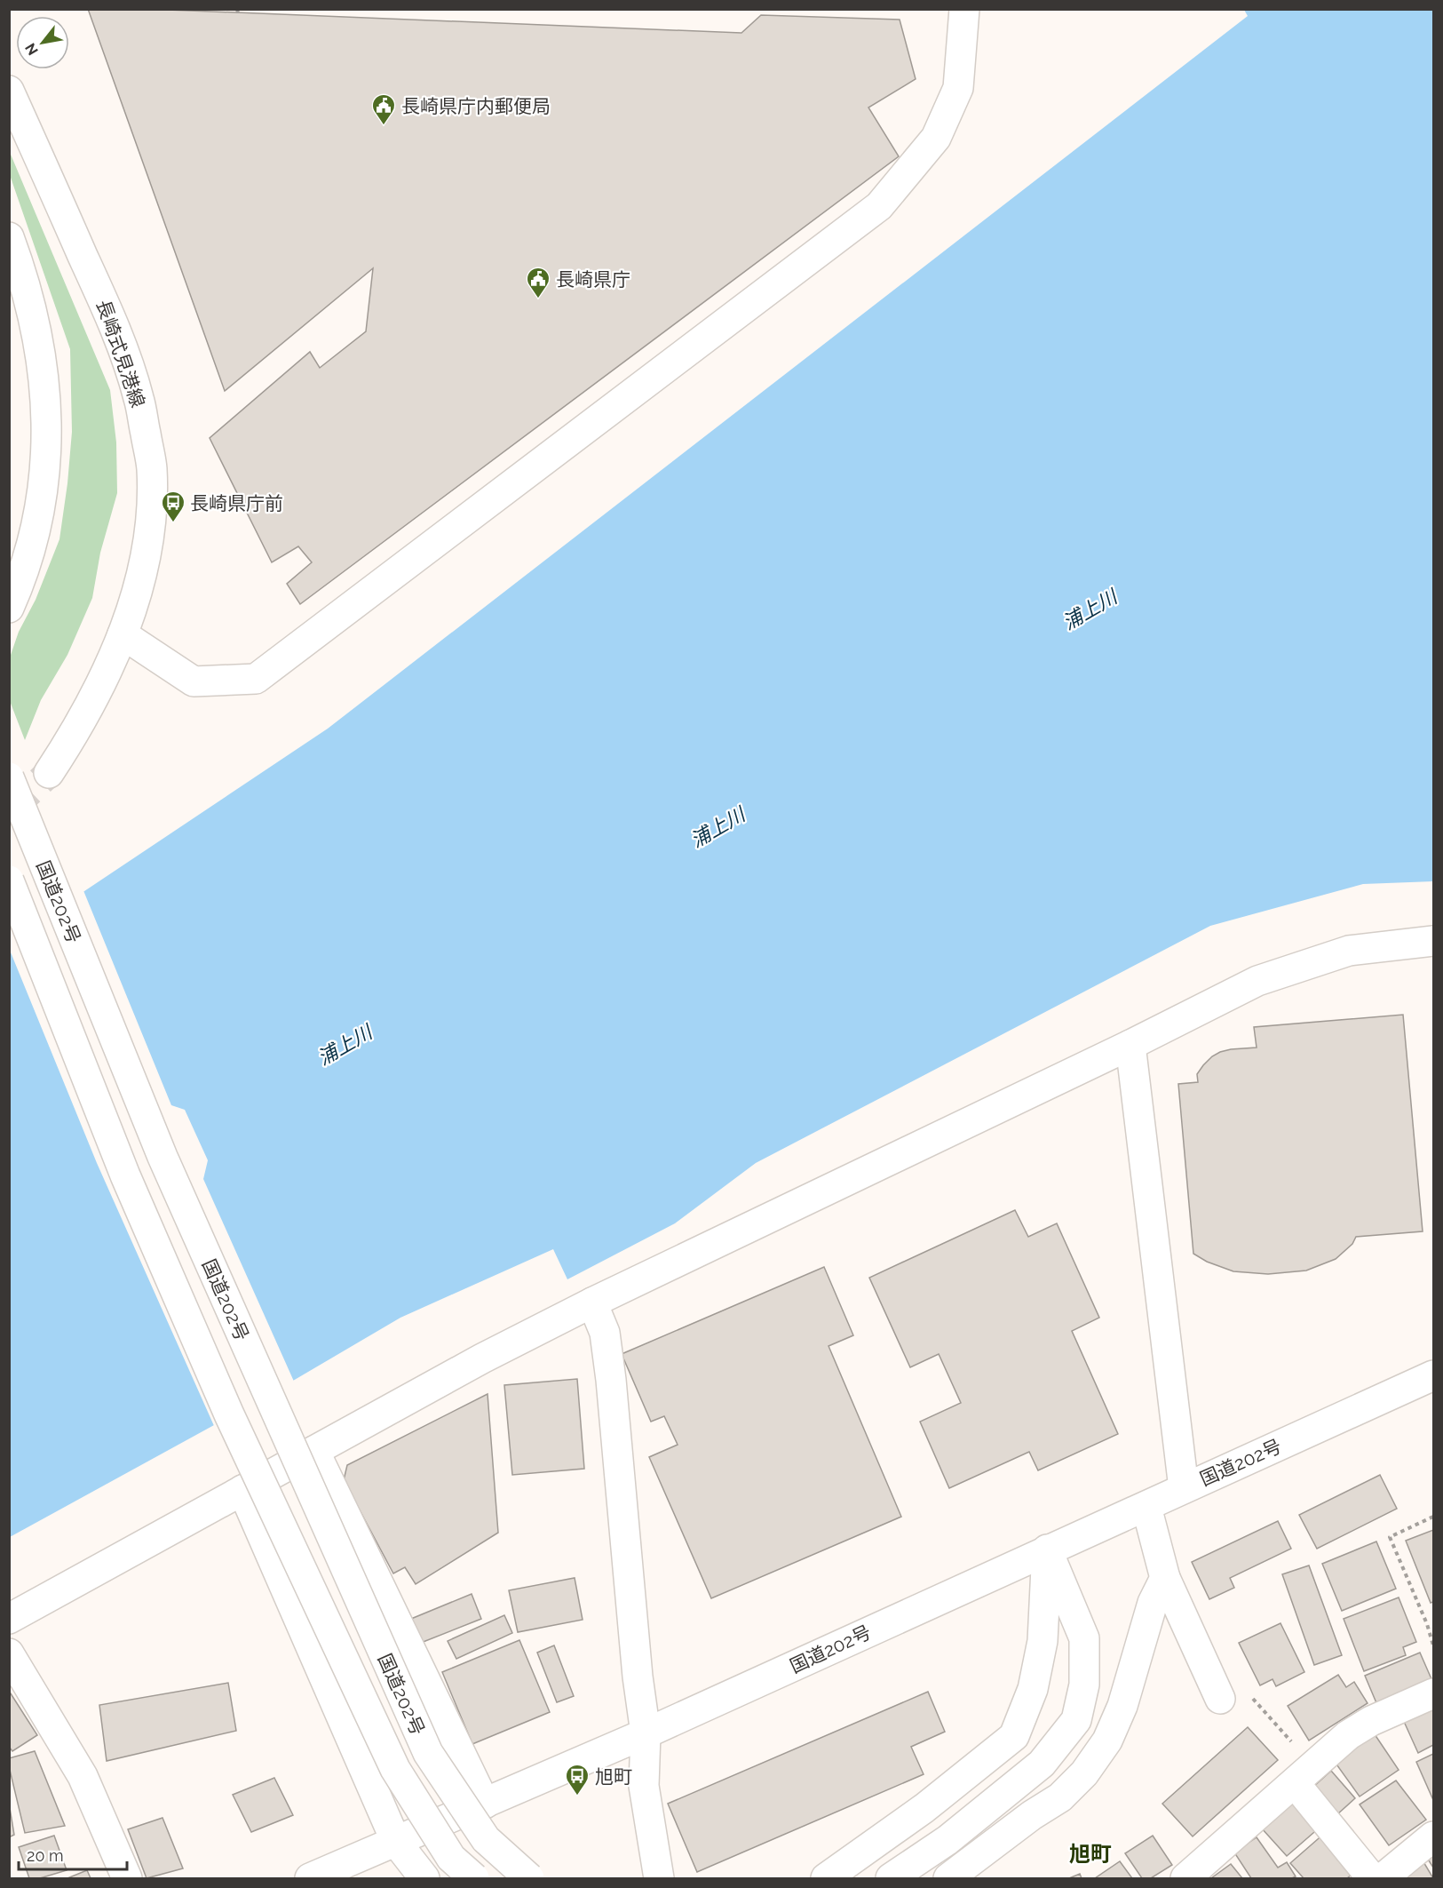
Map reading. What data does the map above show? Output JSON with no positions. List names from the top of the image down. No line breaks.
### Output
{"streets":{"main road":["長崎式見港線","国道202号"]},"districts":["旭町"],"water":["浦上川"],"places":{"public building":["長崎県庁内郵便局","長崎県庁"],"bus stop":["長崎県庁前","旭町"]},"scale_bar":"20 m","north":"bottom left"}
